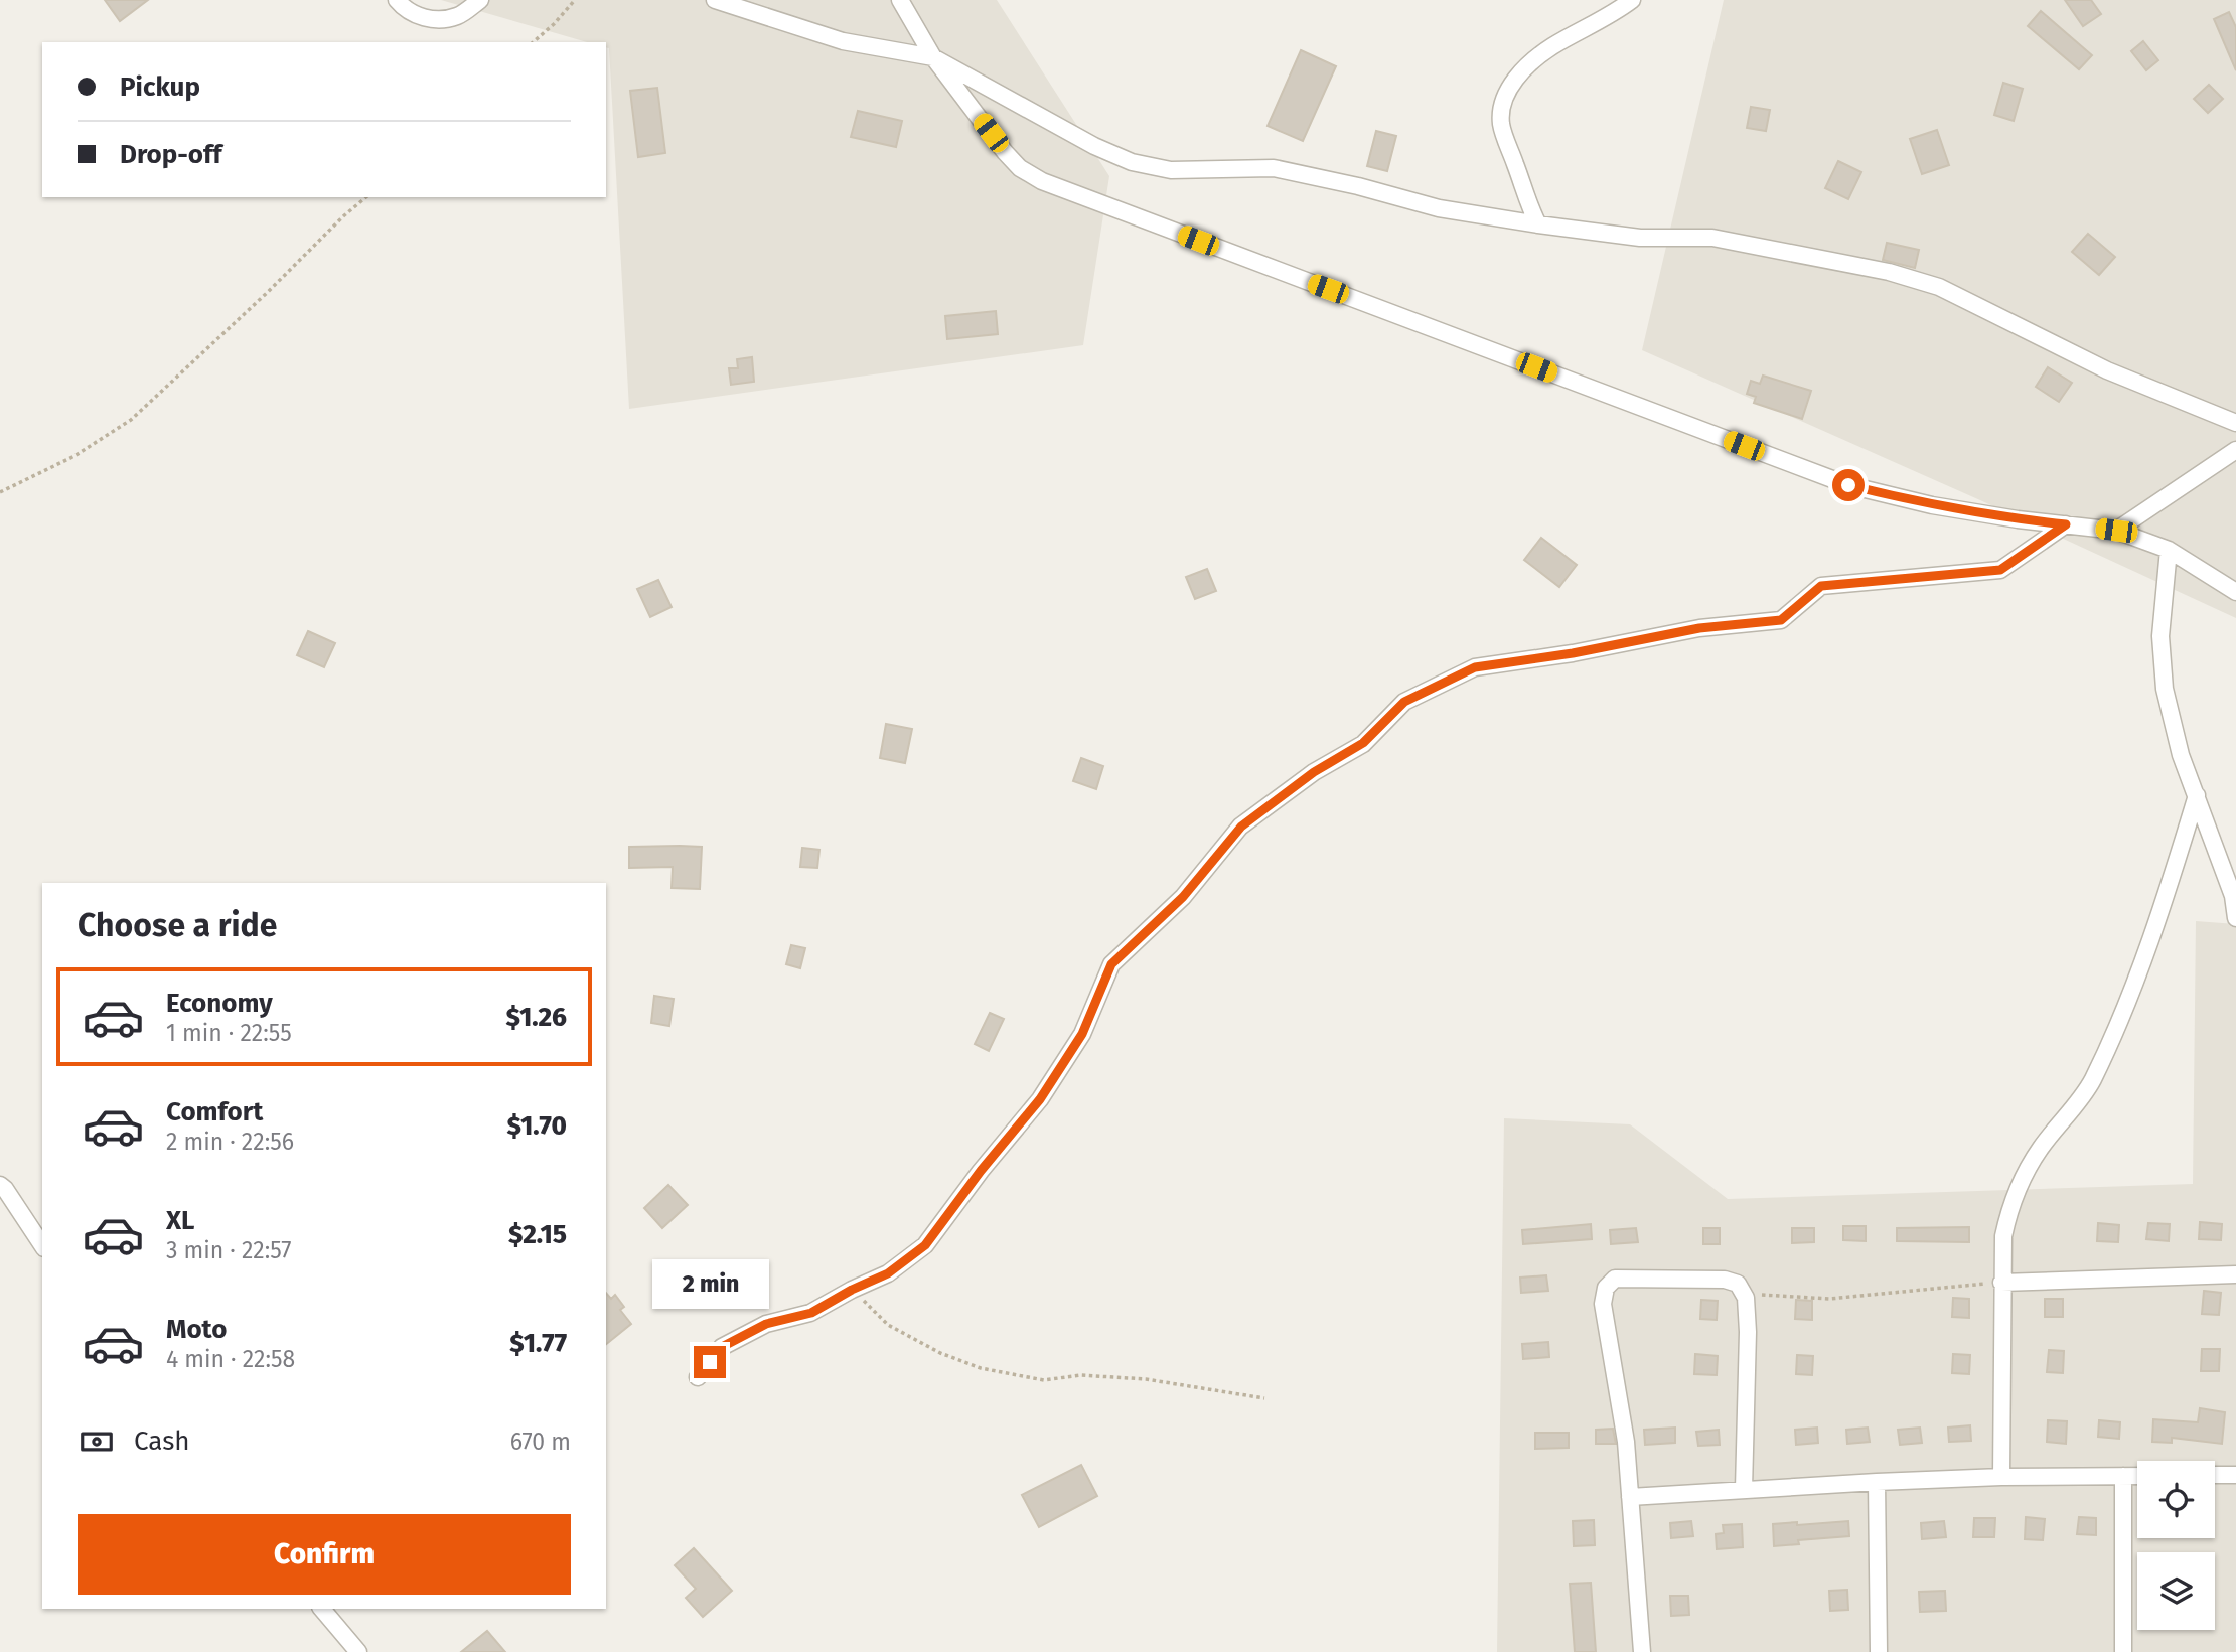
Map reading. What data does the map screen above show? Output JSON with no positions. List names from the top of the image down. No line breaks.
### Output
{"page":{"banner":["Pickup","Drop-off"],"heading":"Choose a ride","list":[{"name":"Economy","note":"1 min · 22:55","value":"$1.26"},{"name":"Comfort","note":"2 min · 22:56","value":"$1.70"},{"name":"XL","note":"3 min · 22:57","value":"$2.15"},{"name":"Moto","note":"4 min · 22:58","value":"$1.77"}],"bubble":"2 min","pay":["Cash","670 m"],"buttons":"Confirm"}}
